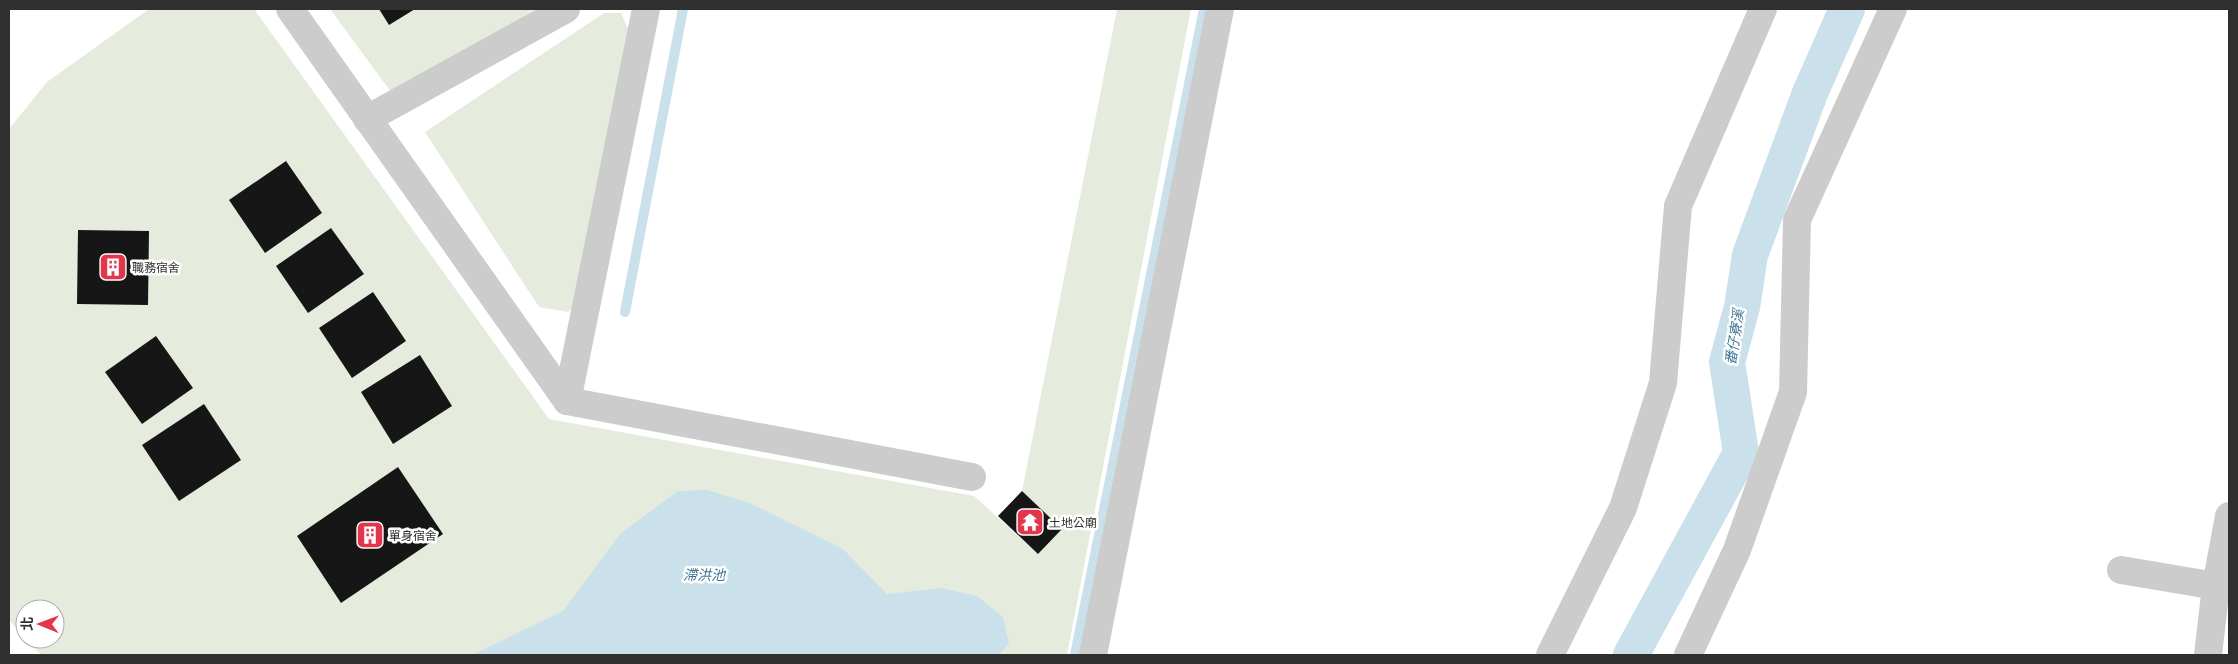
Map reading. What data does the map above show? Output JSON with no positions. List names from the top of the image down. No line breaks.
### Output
{"water":["番仔寮溪","滯洪池"],"places":{"building":["職務宿舍","單身宿舍"],"temple":["土地公廟"]},"north":"left"}
